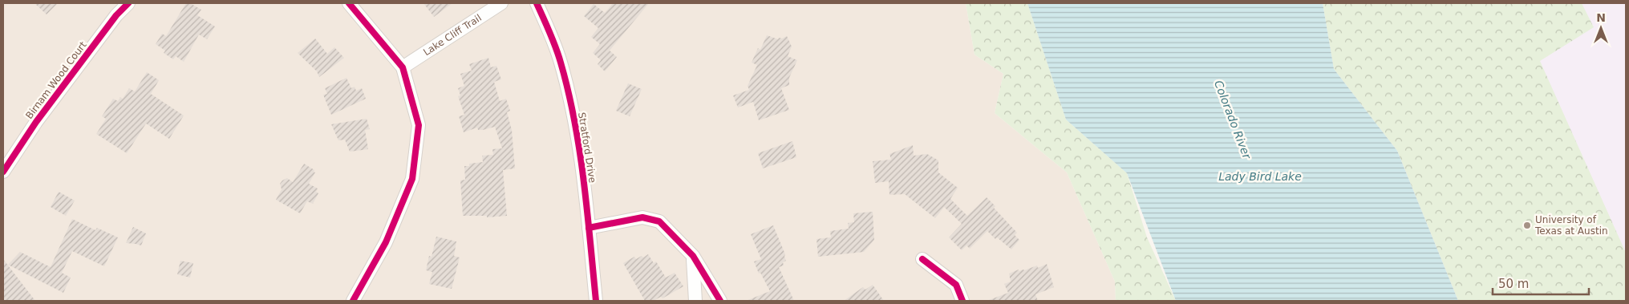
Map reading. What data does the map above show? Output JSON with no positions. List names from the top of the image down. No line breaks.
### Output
{"streets":{"street":["Lake Cliff Trail","Birnam Wood Court","Stratford Drive"]},"water":["Colorado River","Lady Bird Lake"],"places":["University of Texas at Austin"],"scale_bar":"50 m","north":"top"}
